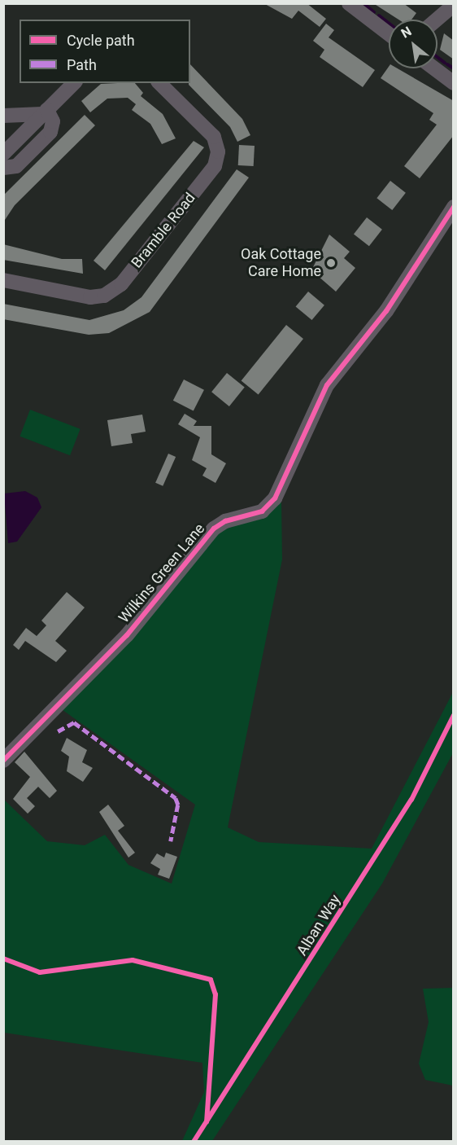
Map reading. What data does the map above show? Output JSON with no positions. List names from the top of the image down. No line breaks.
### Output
{"streets":{"street":["Bramble Road","Wilkins Green Lane"],"cycle path":["Alban Way"]},"places":["Oak Cottage Care Home"],"legend":["Cycle path","Path"],"north":"top left"}
